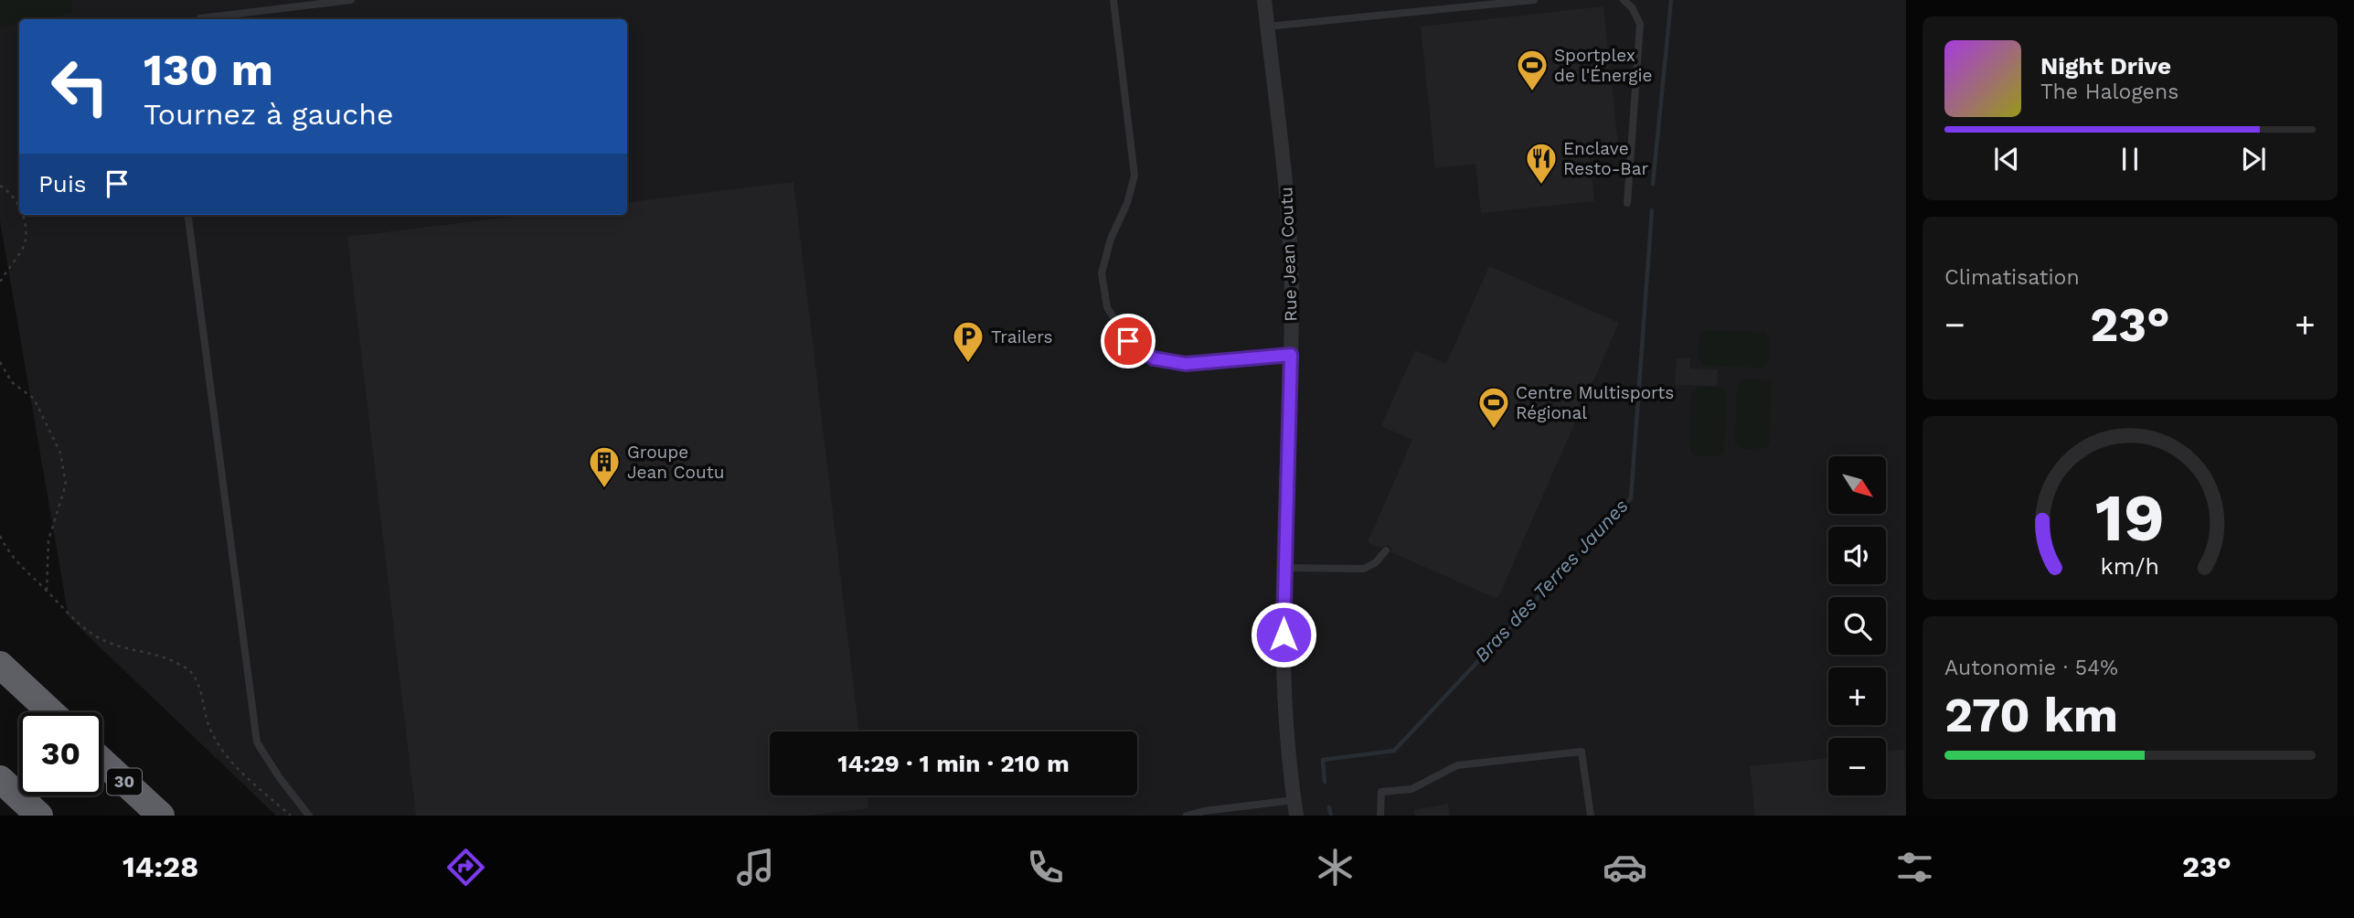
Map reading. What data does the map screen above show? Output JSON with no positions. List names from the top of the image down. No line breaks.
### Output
{"streets":{"highway":["30"],"street":["Rue Jean Coutu"]},"water":["Bras des Terres Jaunes"],"places":{"sports":["Sportplex de l'Énergie","Centre Multisports Régional"],"restaurant":["Enclave Resto-Bar"],"parking":["Trailers"],"building":["Groupe Jean Coutu"]},"north":"bottom right","page":{"turn":["130 m","Tournez à gauche"],"song":["Night Drive","The Halogens"],"then":"Puis","tile":["Climatisation",["Autonomie · 54%","270 km"]],"heat":["−","23°","+"],"map_buttons":["+","−"],"limit":"30","trip":"14:29 · 1 min · 210 m","tabs":["14:28","23°"],"gauge":["19","km/h"]}}
